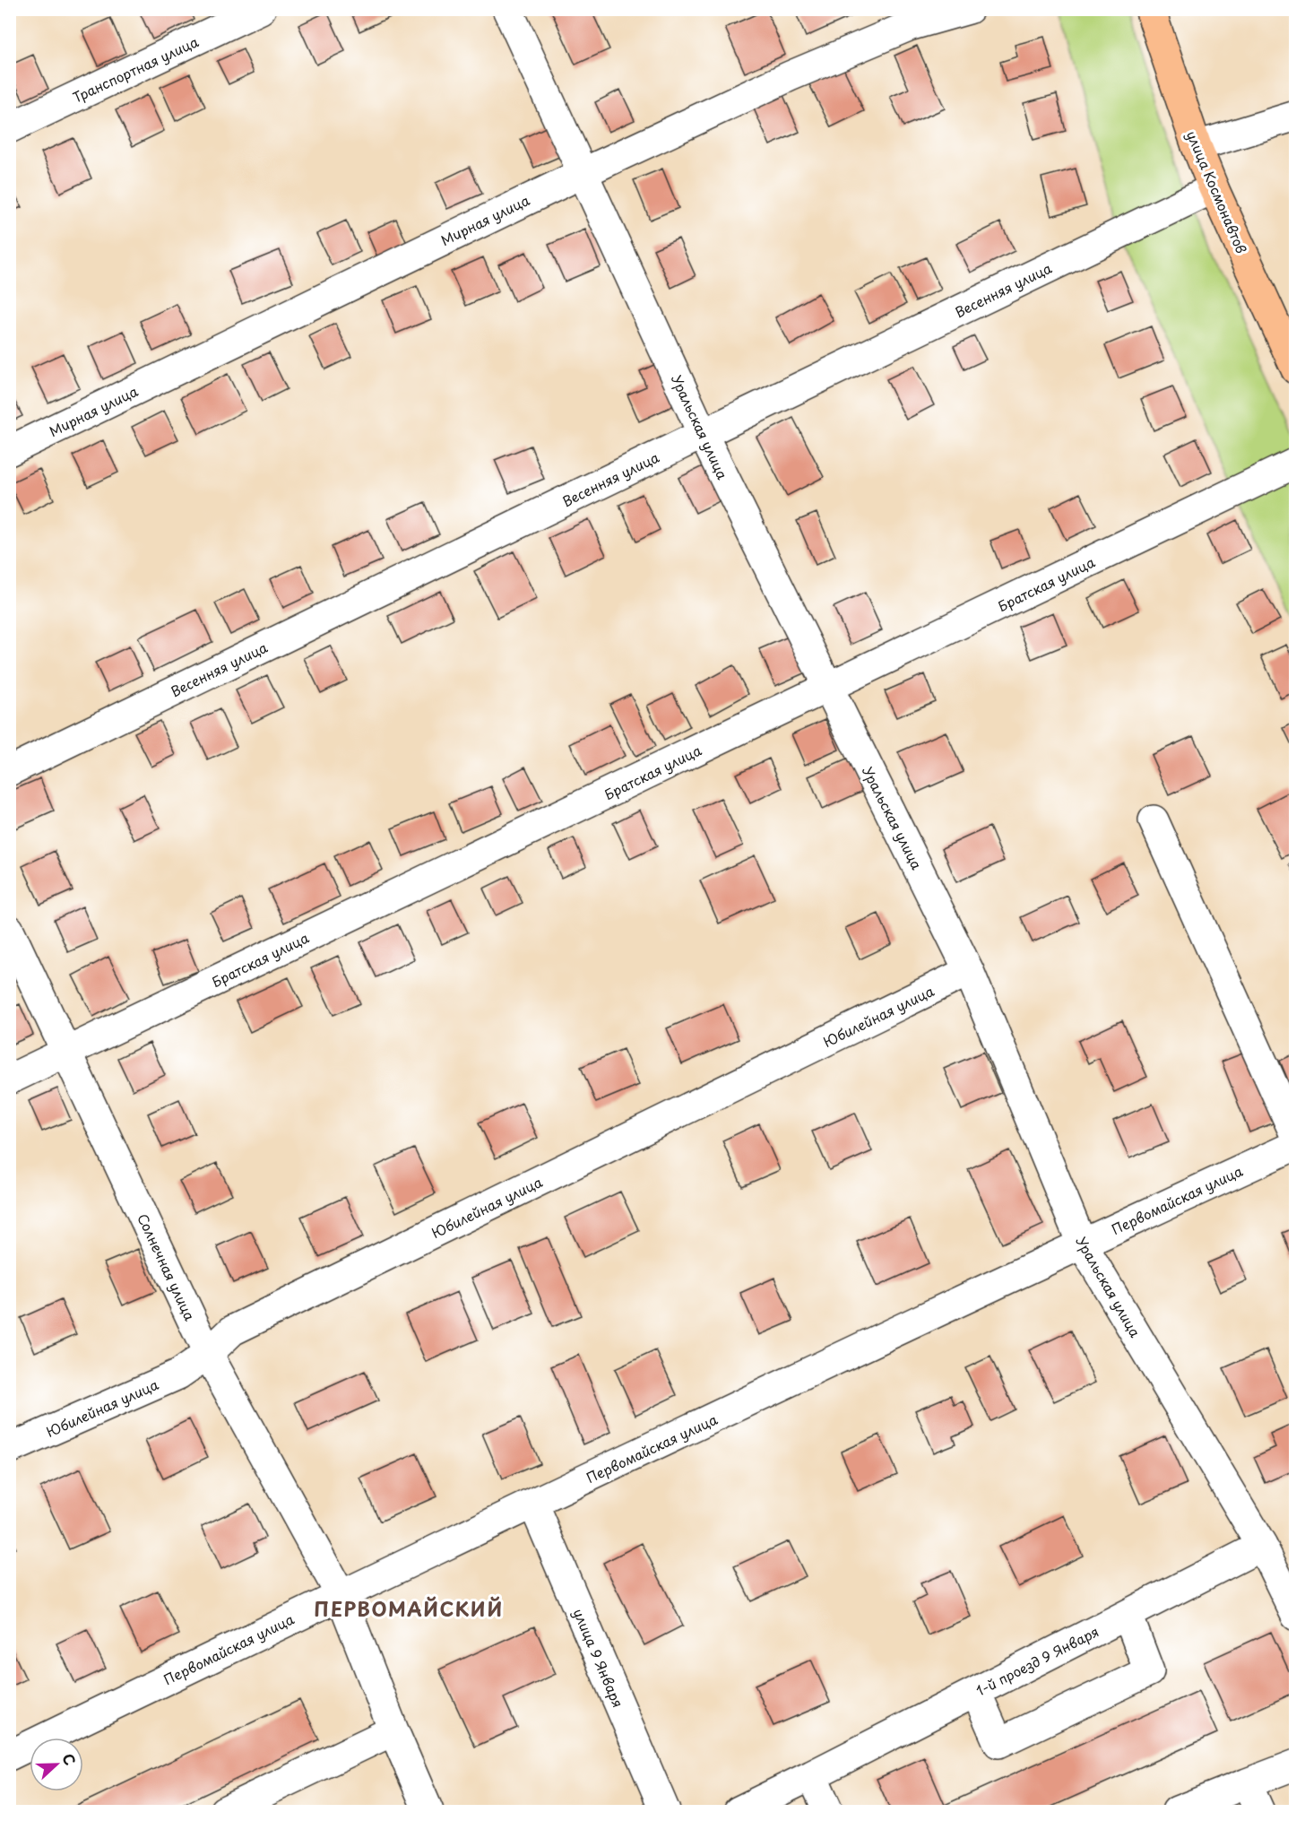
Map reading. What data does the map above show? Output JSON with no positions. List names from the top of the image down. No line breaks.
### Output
{"streets":{"main road":["улица Космонавтов"],"street":["Транспортная улица","Мирная улица","Весенняя улица","Уральская улица","Братская улица","Юбилейная улица","Первомайская улица","Солнечная улица","улица 9 Января","1-й проезд 9 Января"]},"crossings":[["улица Космонавтов","Весенняя улица"],["Мирная улица","Уральская улица"],["Весенняя улица","Уральская улица"],["Уральская улица","Братская улица"],["Уральская улица","Юбилейная улица"],["Уральская улица","Первомайская улица"],["Уральская улица","1-й проезд 9 Января"],["Братская улица","Солнечная улица"],["Юбилейная улица","Солнечная улица"],["Первомайская улица","Солнечная улица"],["Первомайская улица","улица 9 Января"]],"districts":["ПЕРВОМАЙСКИЙ"],"north":"right"}
